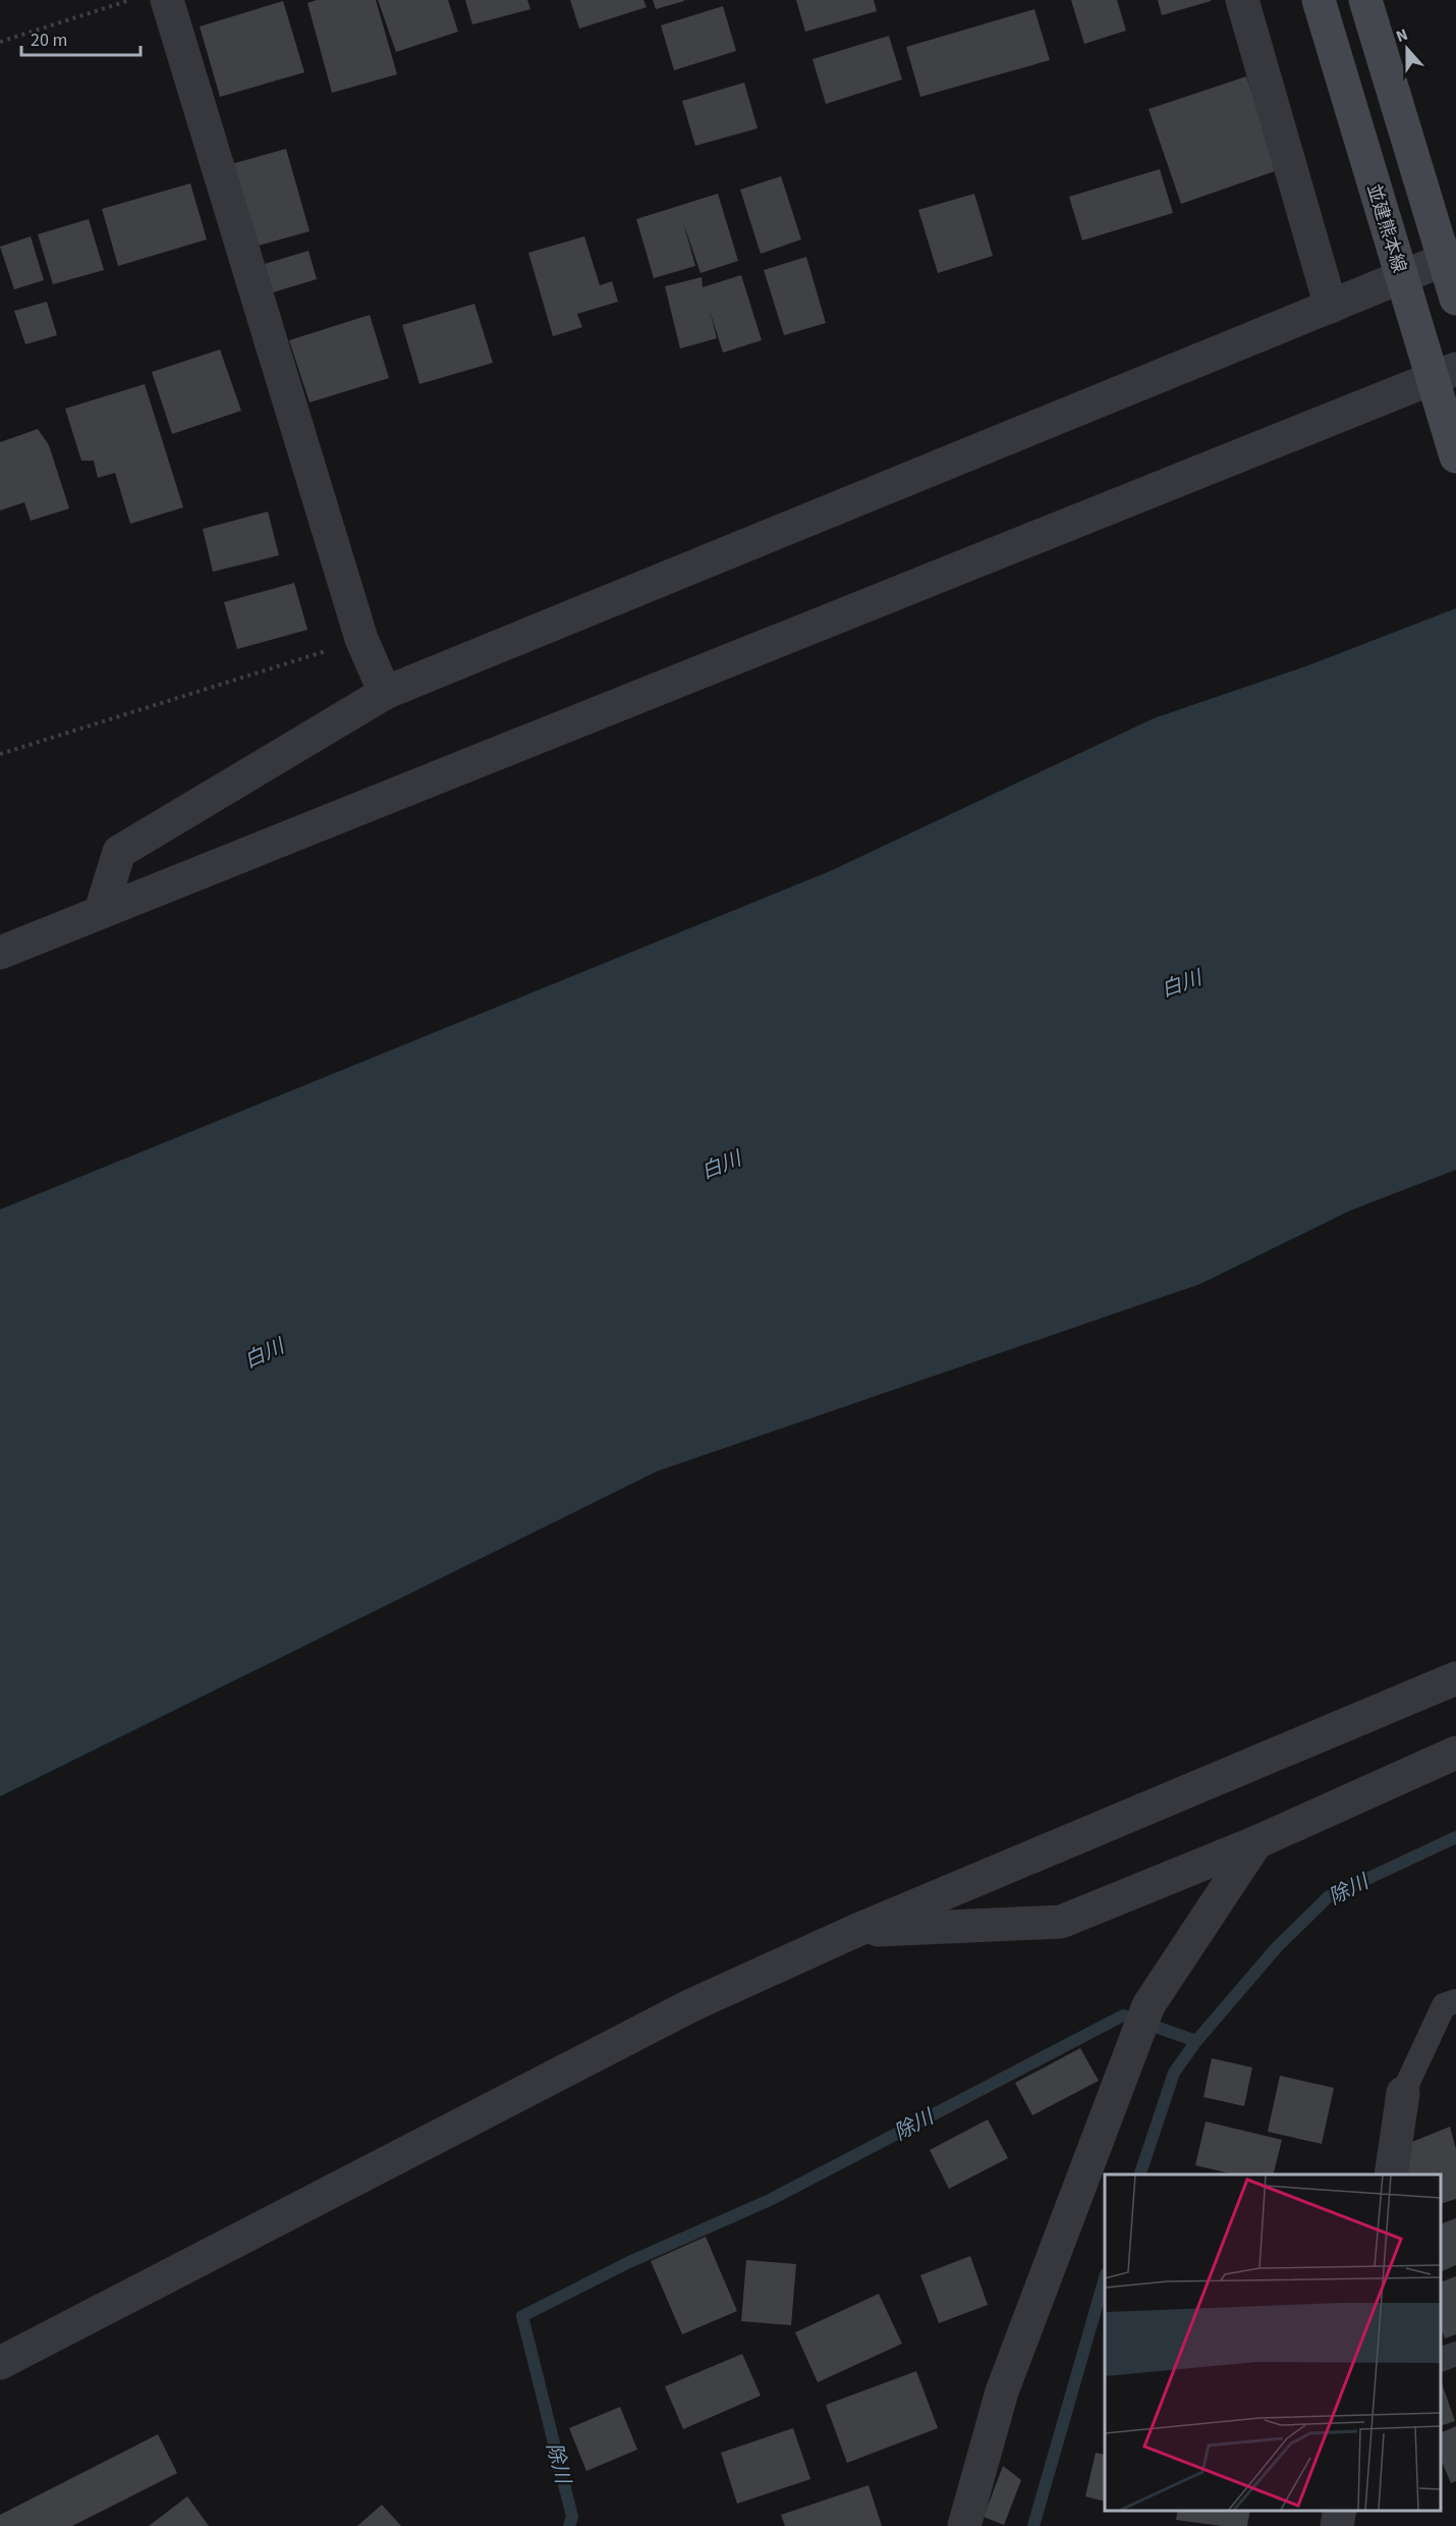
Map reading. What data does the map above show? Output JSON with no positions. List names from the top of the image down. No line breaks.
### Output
{"streets":{"main road":["並建熊本線"]},"water":["白川","除川"],"scale_bar":"20 m","north":"top"}
